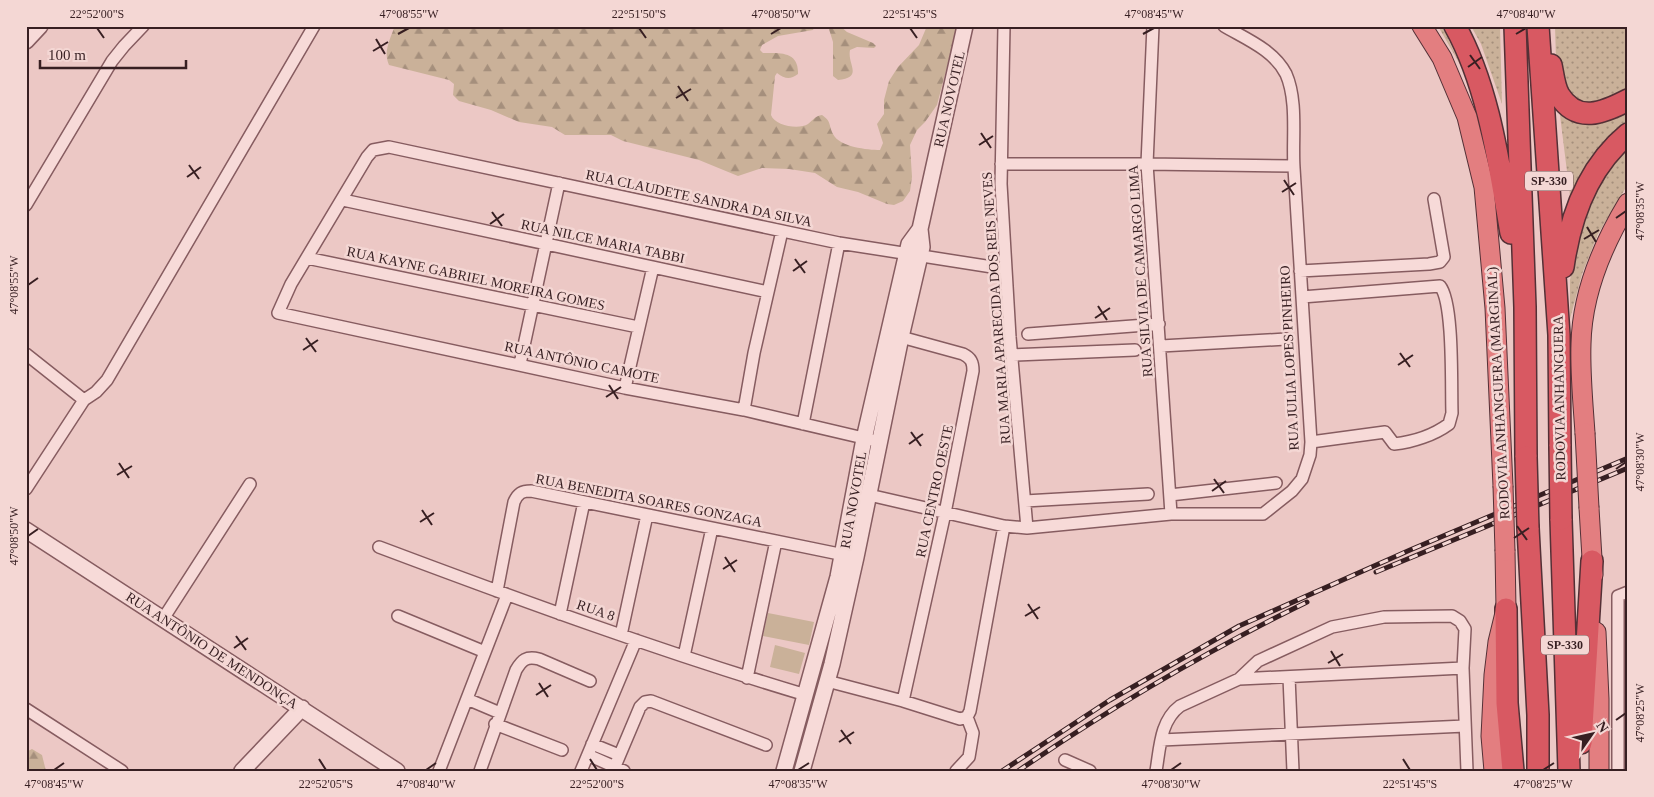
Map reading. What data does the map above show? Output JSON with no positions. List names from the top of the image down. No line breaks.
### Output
{"streets":{"highway":["SP-330","RODOVIA ANHANGUERA (MARGINAL)","RODOVIA ANHANGUERA"],"street":["RUA NOVOTEL","RUA CLAUDETE SANDRA DA SILVA","RUA NILCE MARIA TABBI","RUA SILVIA DE CAMARGO LIMA","RUA KAYNE GABRIEL MOREIRA GOMES","RUA MARIA APARECIDA DOS REIS NEVES","RUA JULIA LOPES PINHEIRO","RUA ANTÔNIO CAMOTE","RUA CENTRO OESTE","RUA BENEDITA SOARES GONZAGA","RUA 8","RUA ANTÔNIO DE MENDONÇA"]},"crossings":[["RUA NOVOTEL","RUA CLAUDETE SANDRA DA SILVA"],["RUA NOVOTEL","RUA JULIA LOPES PINHEIRO"],["RUA NOVOTEL","RUA ANTÔNIO CAMOTE"],["RUA NOVOTEL","RUA CENTRO OESTE"],["RUA NOVOTEL","RUA BENEDITA SOARES GONZAGA"],["RUA NOVOTEL","RUA 8"],["RUA CLAUDETE SANDRA DA SILVA","RUA NILCE MARIA TABBI"],["RUA CLAUDETE SANDRA DA SILVA","RUA MARIA APARECIDA DOS REIS NEVES"],["RUA SILVIA DE CAMARGO LIMA","RUA JULIA LOPES PINHEIRO"],["RUA KAYNE GABRIEL MOREIRA GOMES","RUA ANTÔNIO CAMOTE"],["RUA MARIA APARECIDA DOS REIS NEVES","RUA JULIA LOPES PINHEIRO"],["RUA JULIA LOPES PINHEIRO","RUA CENTRO OESTE"],["RUA BENEDITA SOARES GONZAGA","RUA 8"]],"scale_bar":"100 m","north":"top right","coordinates":["22°52'00\"S","47°08'55\"W","22°51'50\"S","47°08'50\"W","22°51'45\"S","47°08'45\"W","47°08'40\"W","47°08'35\"W","47°08'30\"W","47°08'25\"W","22°52'05\"S"]}
